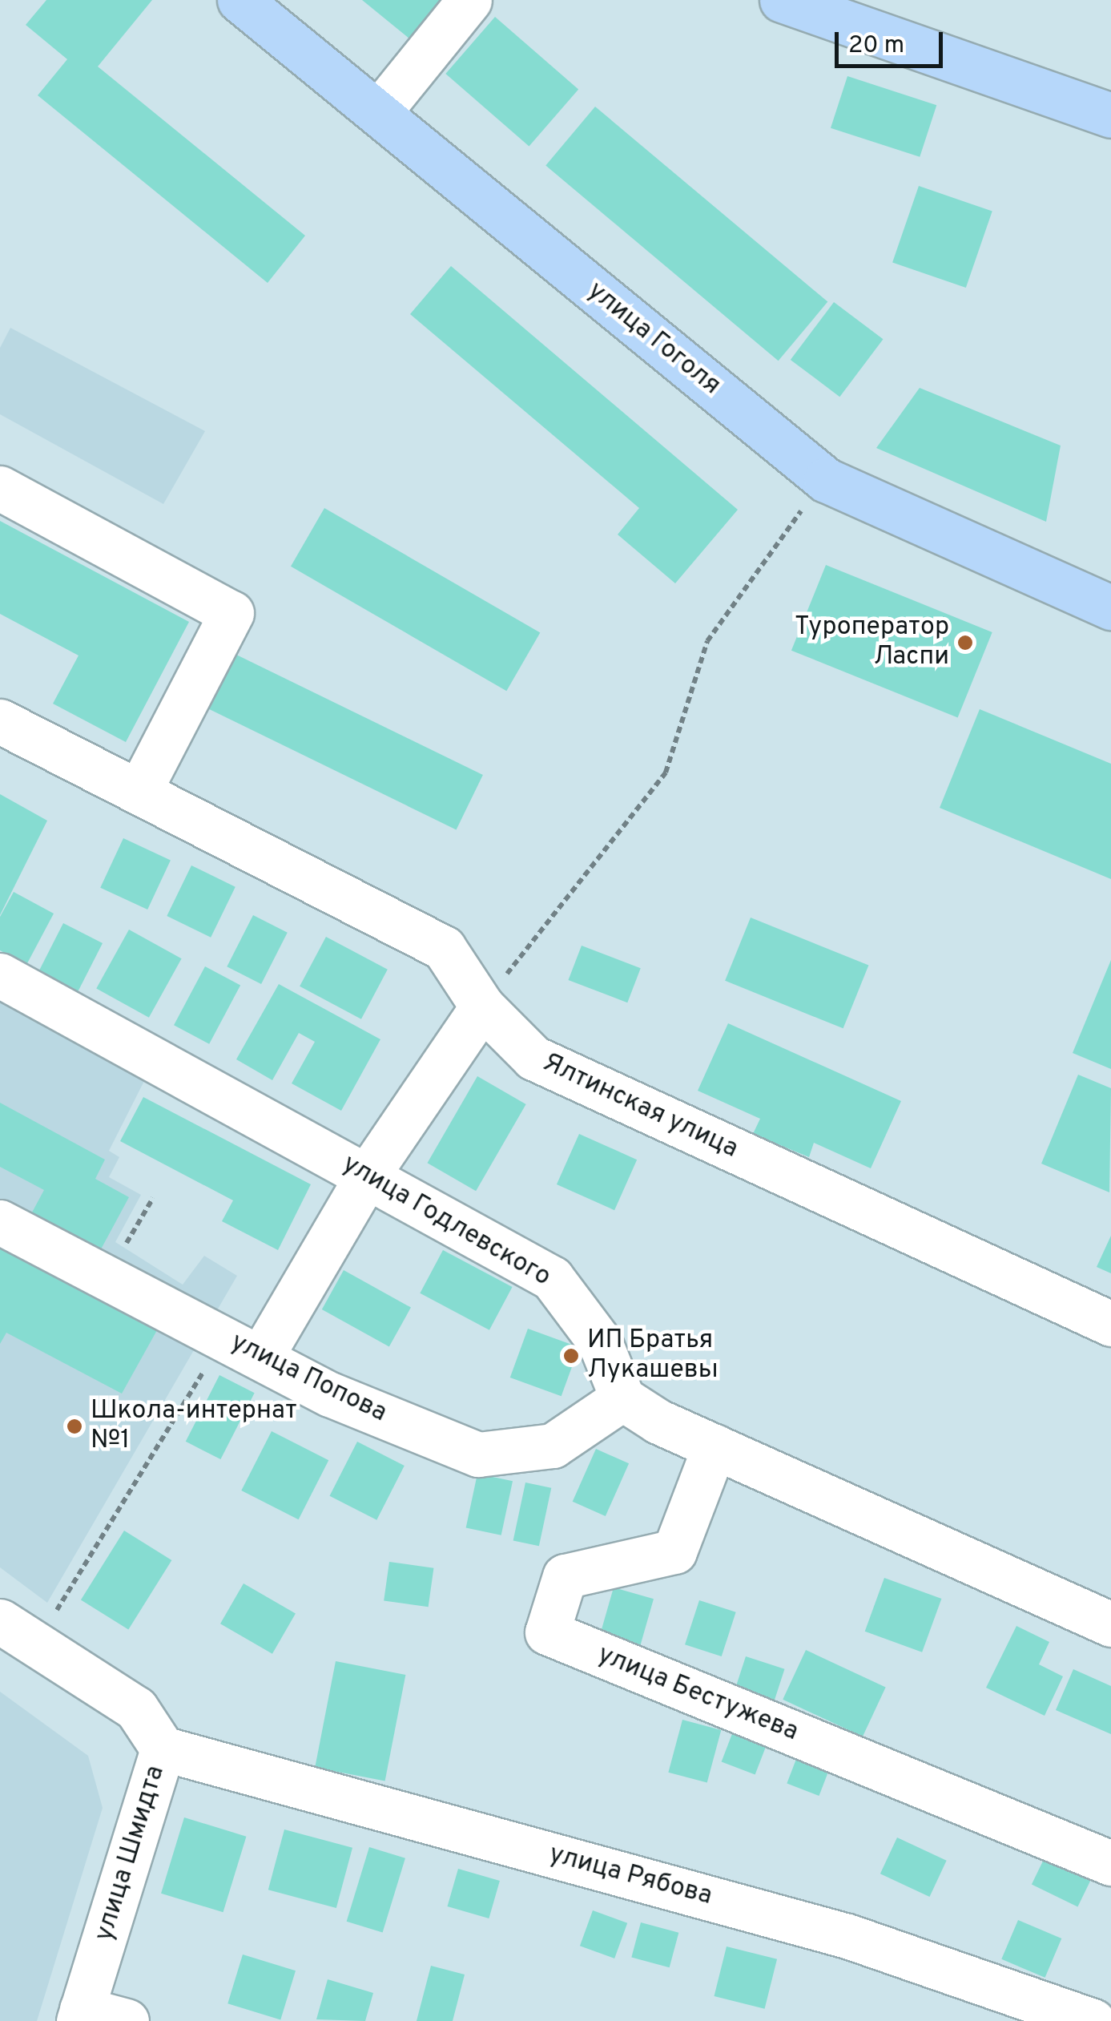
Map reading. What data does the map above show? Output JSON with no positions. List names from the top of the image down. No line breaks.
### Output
{"streets":{"main road":["улица Гоголя"],"street":["Ялтинская улица","улица Годлевского","улица Попова","улица Бестужева","улица Шмидта","улица Рябова"]},"crossings":[["улица Годлевского","улица Попова"],["улица Шмидта","улица Рябова"]],"places":["Туроператор Ласпи","ИП Братья Лукашевы","Школа-интернат №1"],"scale_bar":"20 m"}
